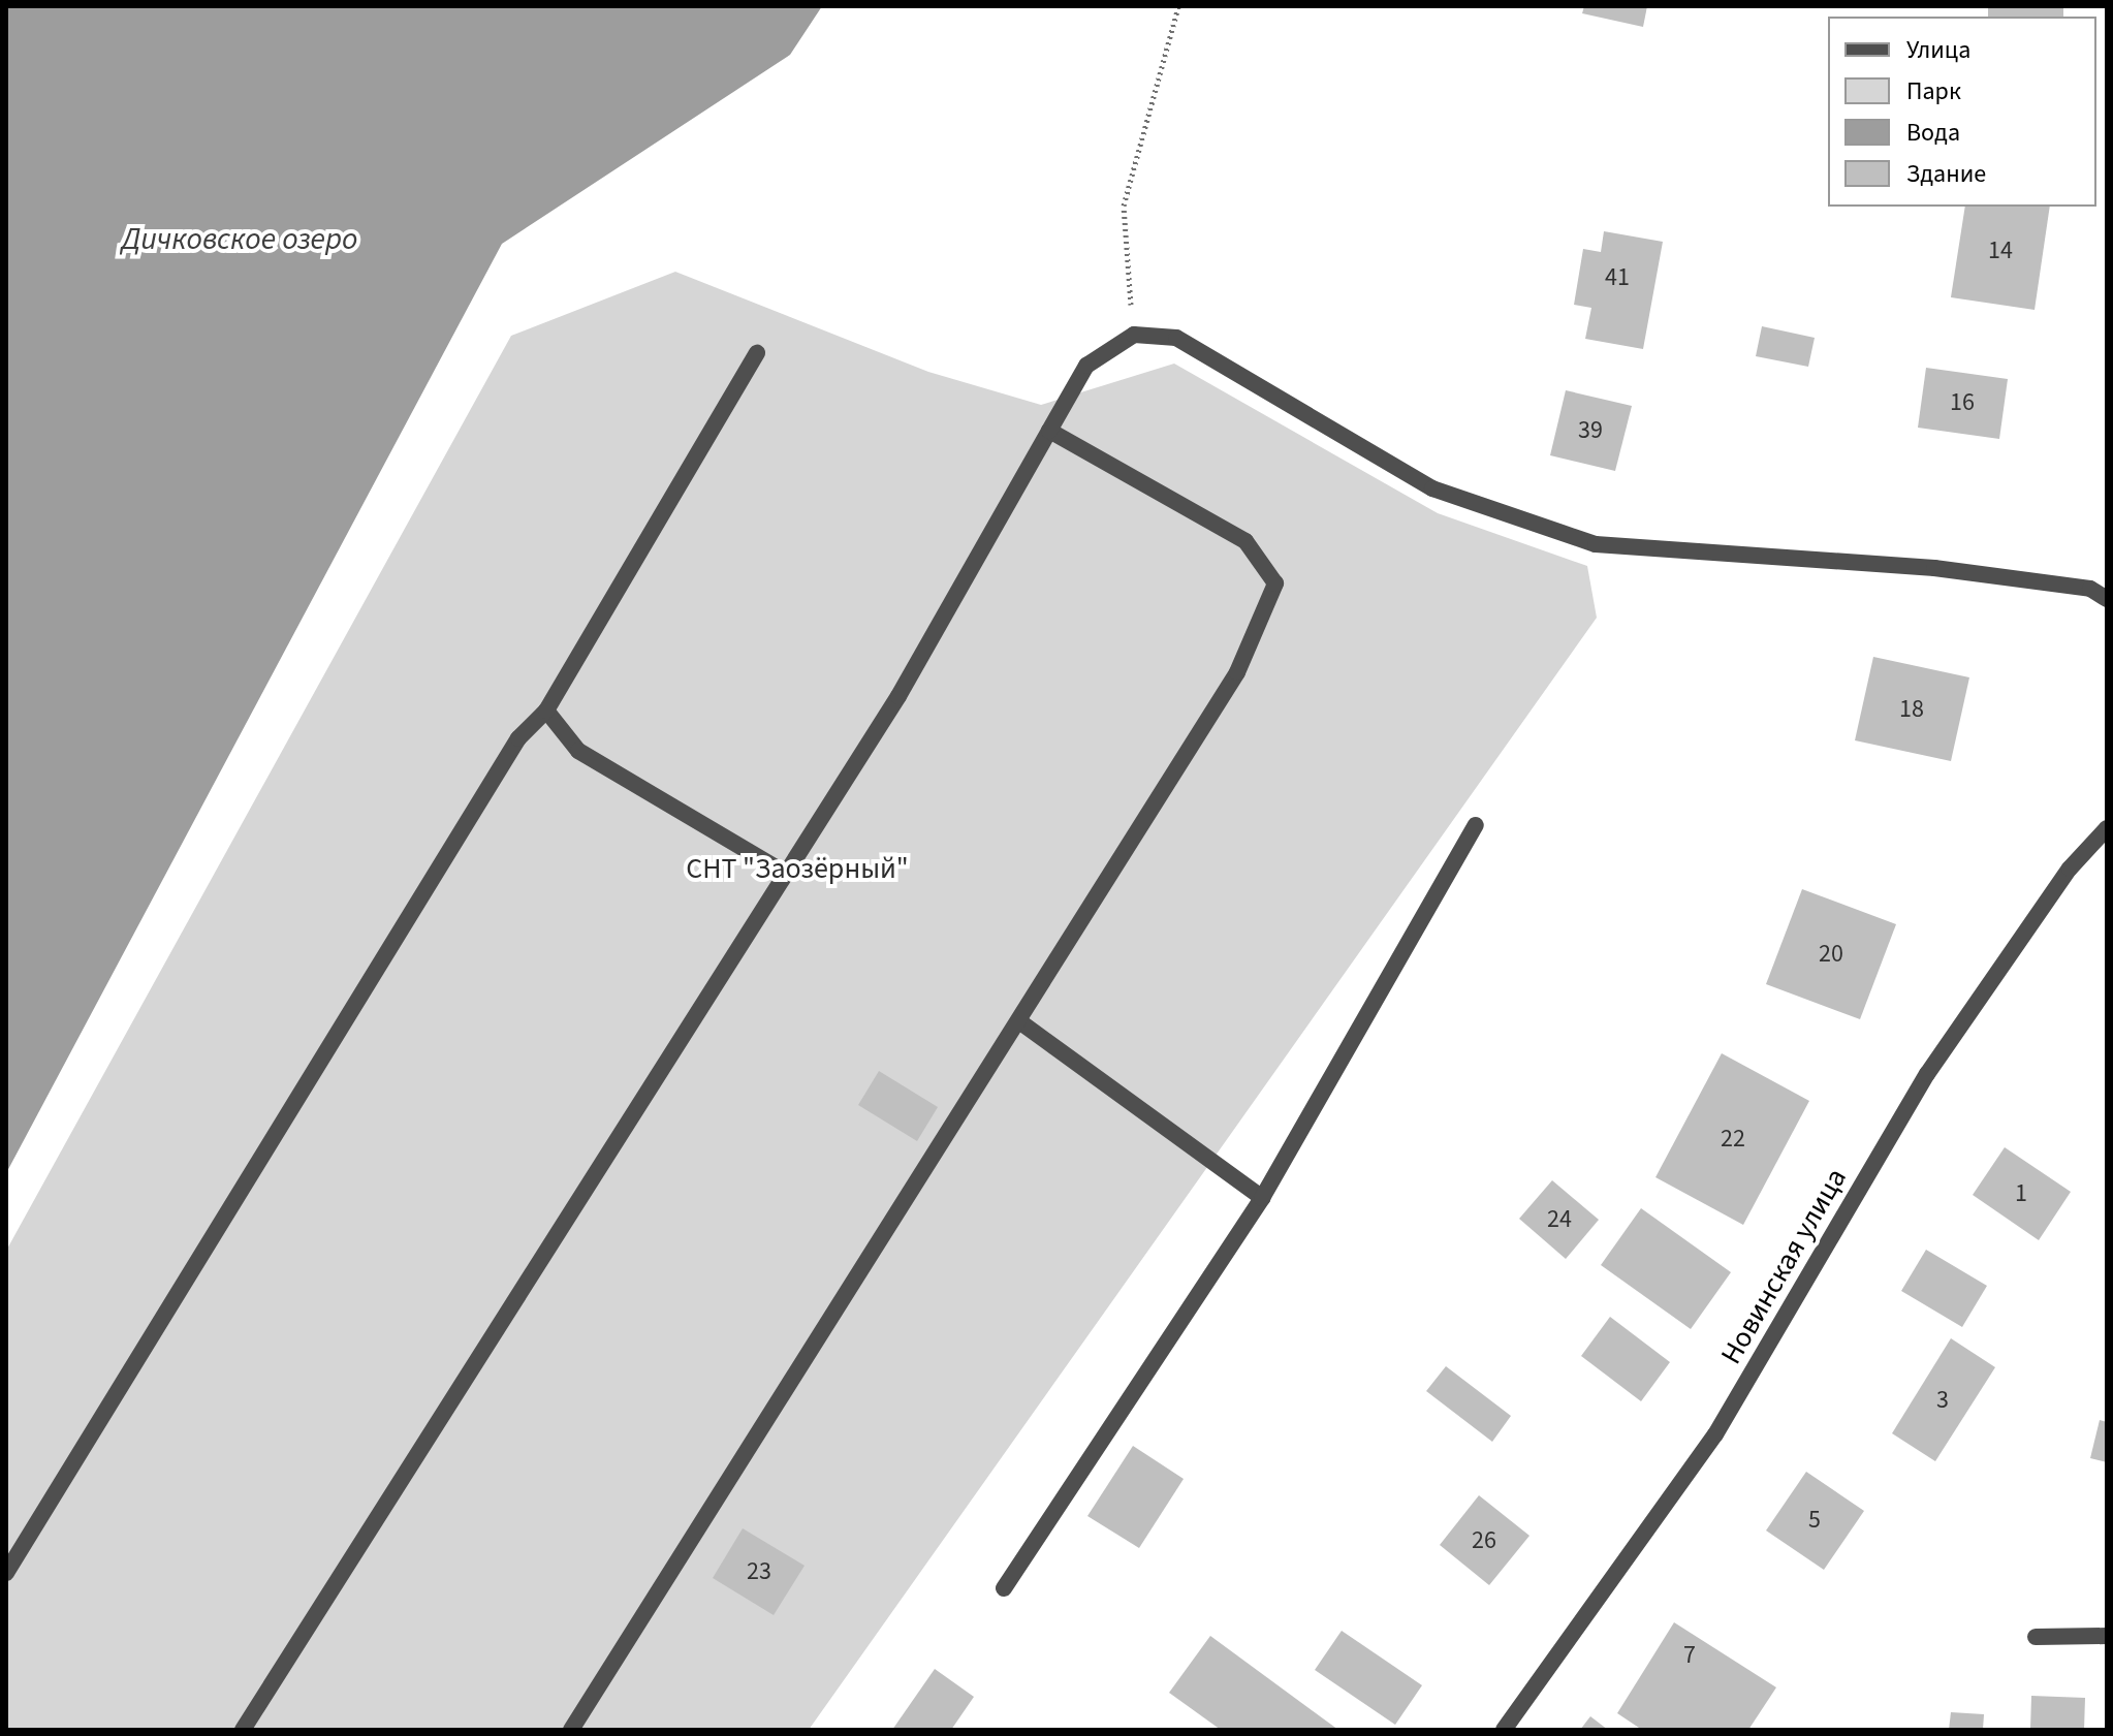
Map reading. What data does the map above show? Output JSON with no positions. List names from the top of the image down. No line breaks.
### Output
{"streets":{"street":["Новинская улица"]},"water":["Дичковское озеро"],"parks":["СНТ \"Заозёрный\""],"house_numbers":["14","41","16","39","18","20","22","1","24","3","5","26","23","7"],"legend":["Улица","Парк","Вода","Здание"]}
